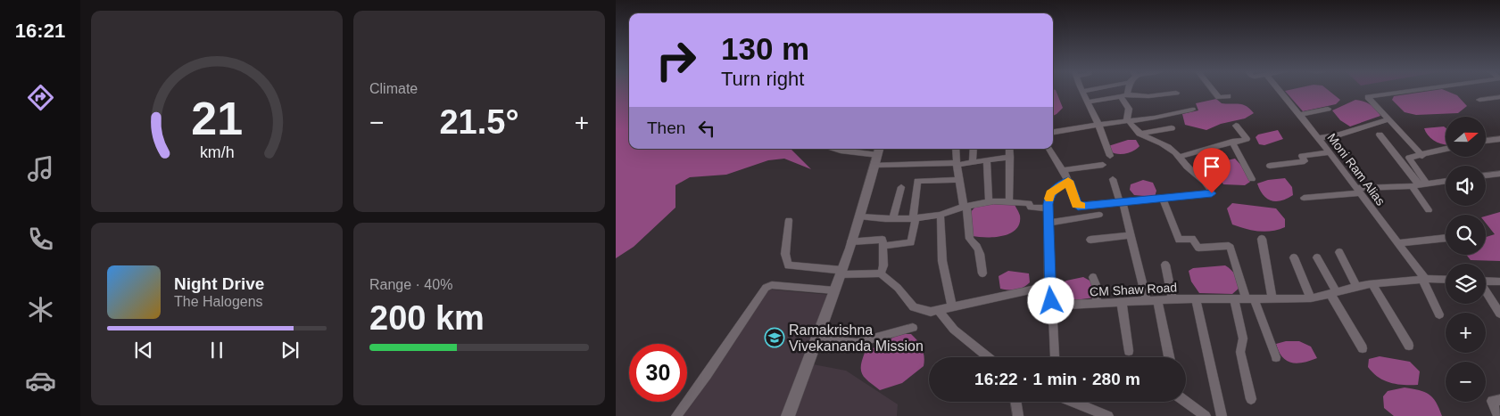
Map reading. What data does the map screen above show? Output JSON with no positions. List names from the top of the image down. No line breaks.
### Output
{"streets":{"street":["Moni Ram Alias","CM Shaw Road"]},"crossings":[["Moni Ram Alias","CM Shaw Road"]],"places":{"school or university":["Ramakrishna Vivekananda Mission"]},"north":"right","page":{"tabs":"16:21","tile":["Climate",["Range · 40%","200 km"]],"turn":["130 m","Turn right"],"heat":["−","21.5°","+"],"then":"Then","map_buttons":["+","−"],"song":["Night Drive","The Halogens"],"limit":"30","trip":"16:22 · 1 min · 280 m","gauge":["21","km/h"]}}
